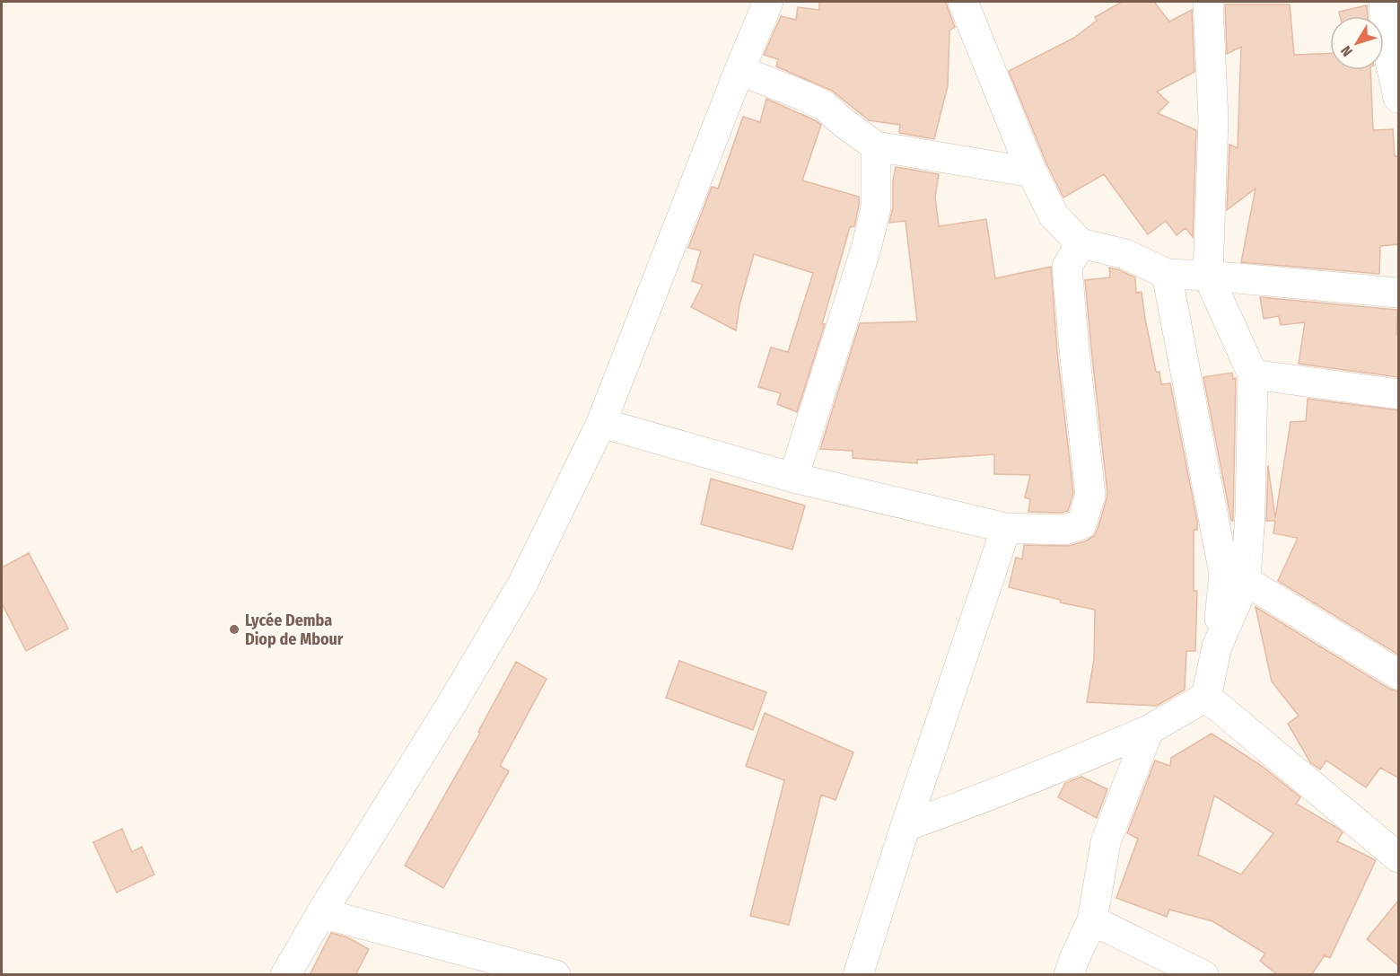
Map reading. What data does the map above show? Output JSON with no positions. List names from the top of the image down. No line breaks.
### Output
{"places":["Lycée Demba Diop de Mbour"],"north":"bottom left"}
